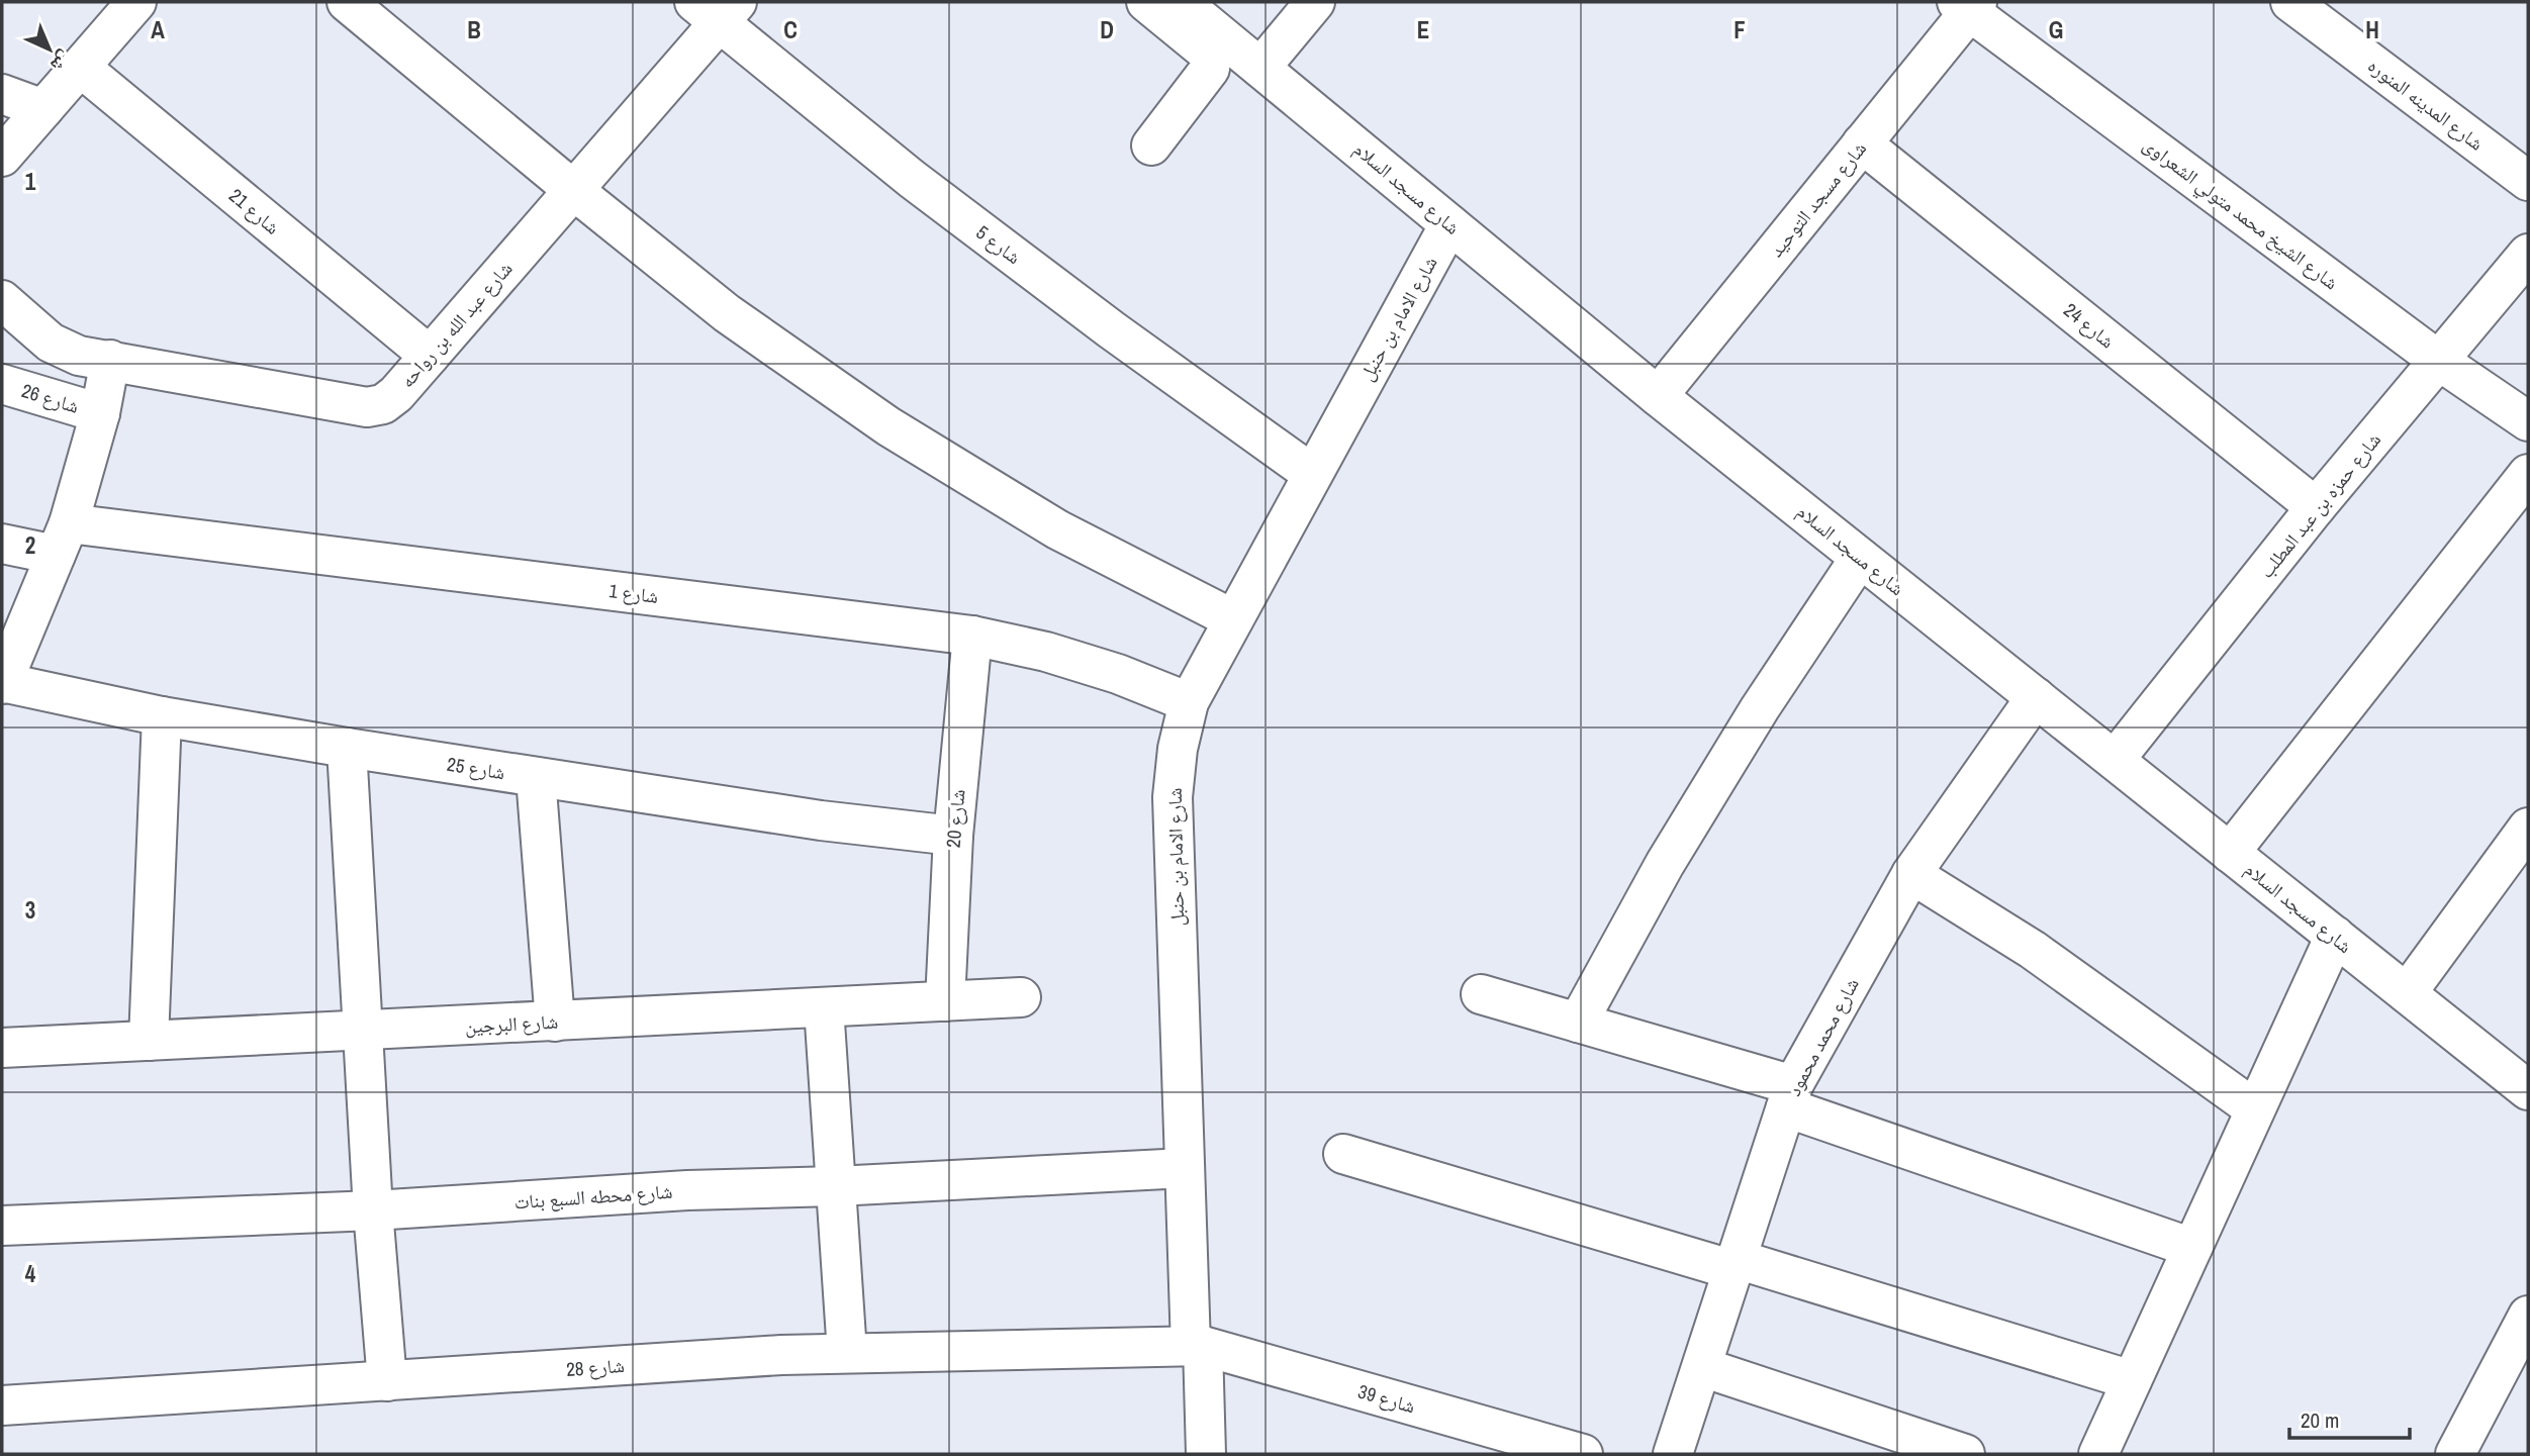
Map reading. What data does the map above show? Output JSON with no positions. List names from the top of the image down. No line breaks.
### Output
{"streets":{"street":["شارع المدينه المنوره","شارع مسجد السلام","شارع مسجد التوحيد","شارع 21","شارع الشيخ محمد متولي الشعراوى","شارع 5","شارع الامام بن حنبل","شارع عبد الله بن رواحه","شارع 24","شارع 26","شارع حمزه بن عبد المطلب","شارع 1","شارع 25","شارع 20","شارع البرجين","شارع محمد محمود","شارع محطه السبع بنات","شارع 28","شارع 39"]},"crossings":[["شارع مسجد السلام","شارع مسجد التوحيد"],["شارع مسجد السلام","شارع الامام بن حنبل"],["شارع مسجد السلام","شارع حمزه بن عبد المطلب"],["شارع مسجد السلام","شارع محمد محمود"],["شارع مسجد التوحيد","شارع الشيخ محمد متولي الشعراوى"],["شارع مسجد التوحيد","شارع 24"],["شارع 21","شارع عبد الله بن رواحه"],["شارع الشيخ محمد متولي الشعراوى","شارع حمزه بن عبد المطلب"],["شارع 5","شارع الامام بن حنبل"],["شارع 5","شارع عبد الله بن رواحه"],["شارع الامام بن حنبل","شارع 1"],["شارع الامام بن حنبل","شارع محطه السبع بنات"],["شارع الامام بن حنبل","شارع 28"],["شارع الامام بن حنبل","شارع 39"],["شارع 24","شارع حمزه بن عبد المطلب"],["شارع 1","شارع 20"],["شارع 25","شارع 20"],["شارع 20","شارع البرجين"],["شارع 28","شارع 39"]],"scale_bar":"20 m","north":"bottom right","grid":{"columns":["A","B","C","D","E","F","G","H"],"rows":["1","2","3","4"]}}
